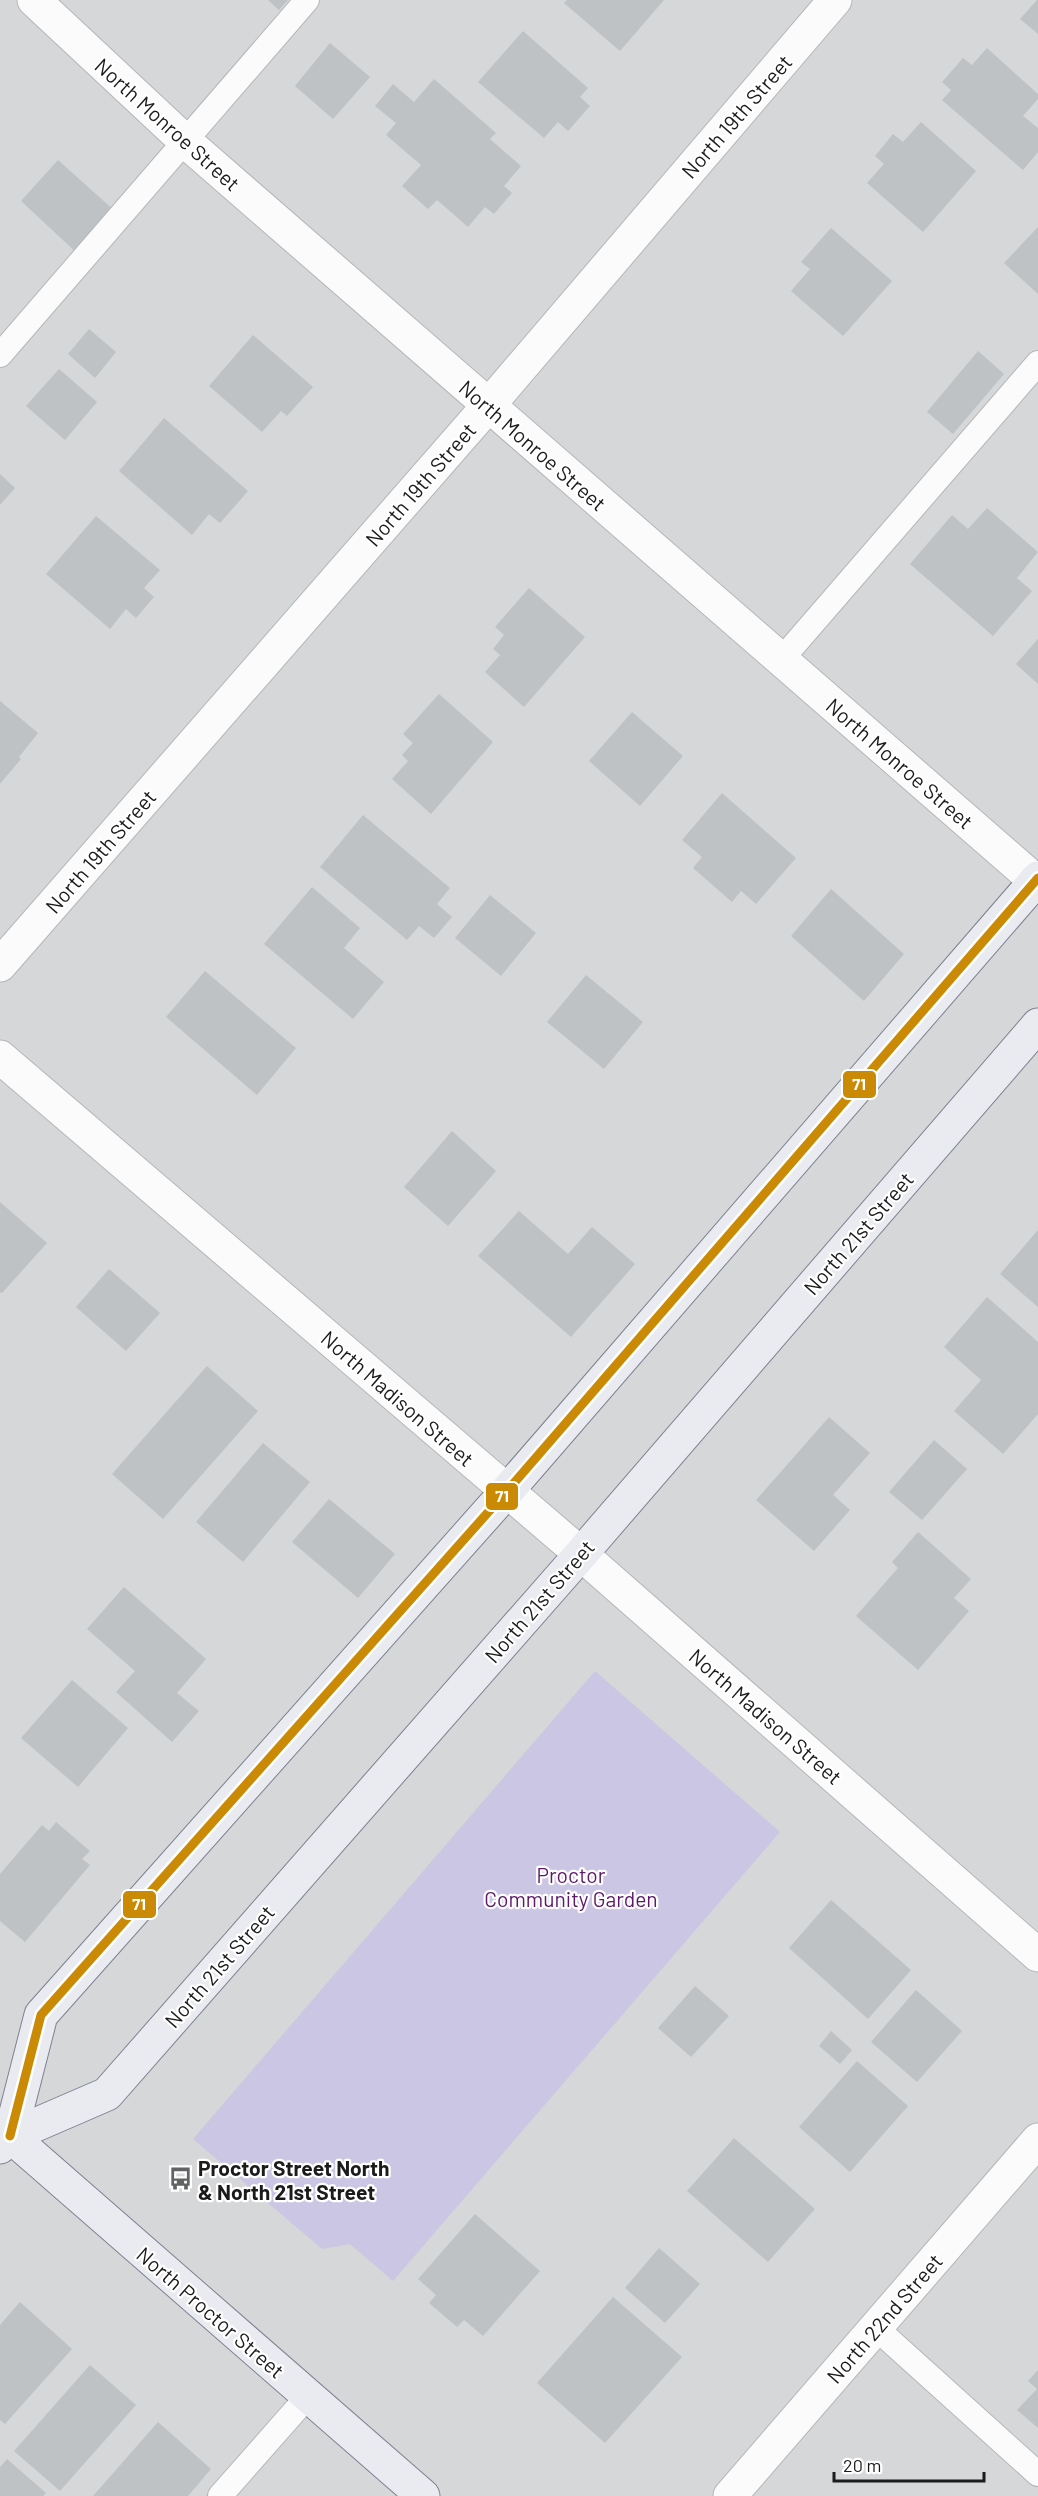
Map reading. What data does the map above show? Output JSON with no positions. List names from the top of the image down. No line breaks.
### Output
{"streets":{"main road":["North 21st Street","North Proctor Street"],"street":["North 19th Street","North Monroe Street","North Madison Street","North 22nd Street"]},"crossings":[["North 19th Street","North Monroe Street"],["North 21st Street","North Madison Street"],["North 21st Street","North Proctor Street"]],"parks":["Proctor Community Garden"],"places":{"bus stop":["Proctor Street North & North 21st Street"]},"lines":["transit line 71"],"scale_bar":"20 m"}
